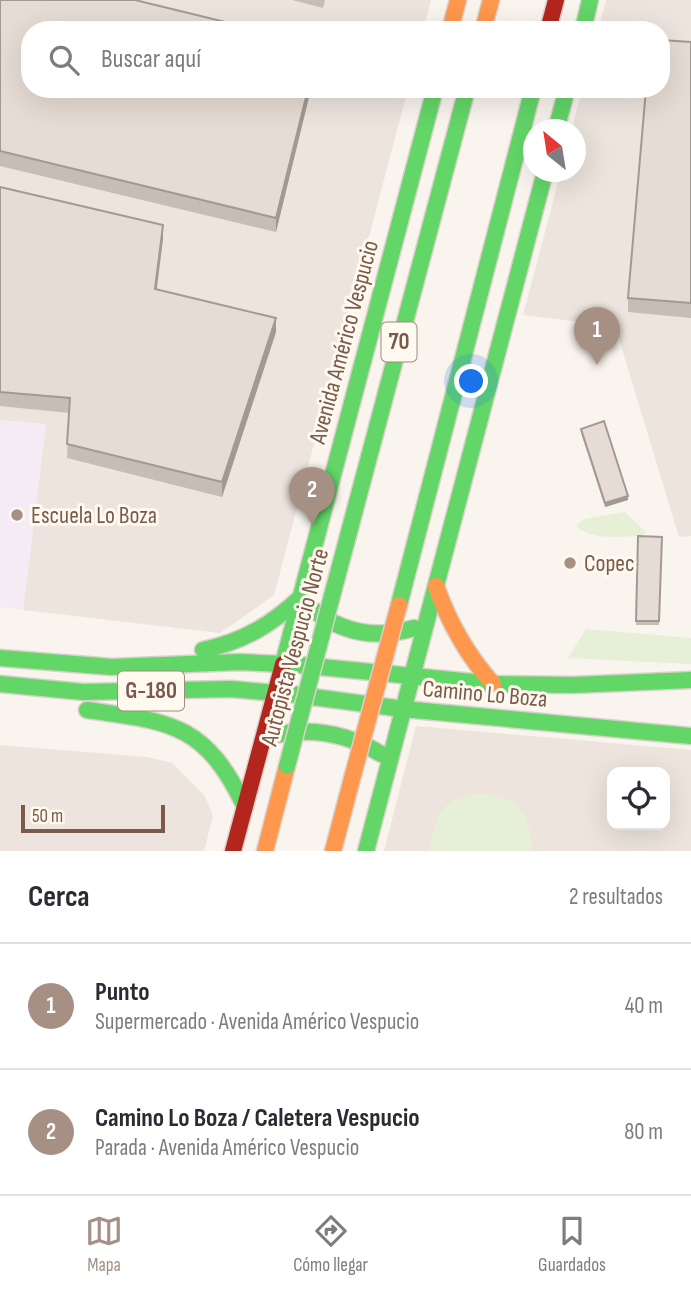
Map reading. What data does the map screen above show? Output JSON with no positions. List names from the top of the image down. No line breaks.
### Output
{"streets":{"main road":["Avenida Américo Vespucio","70","Autopista Vespucio Norte","G-180","Camino Lo Boza"]},"crossings":[["Avenida Américo Vespucio","G-180"],["Avenida Américo Vespucio","Camino Lo Boza"],["G-180","Camino Lo Boza"]],"places":["Escuela Lo Boza","Copec"],"scale_bar":"50 m","north":"top left","page":{"search":"Buscar aquí","pins":["1","2"],"scale":"50 m","heading":["Cerca","2 resultados"],"list":[{"mark":"1","name":"Punto","note":"Supermercado · Avenida Américo Vespucio","value":"40 m"},{"mark":"2","name":"Camino Lo Boza / Caletera Vespucio","note":"Parada · Avenida Américo Vespucio","value":"80 m"}],"nav":["Mapa","Cómo llegar","Guardados"]}}
